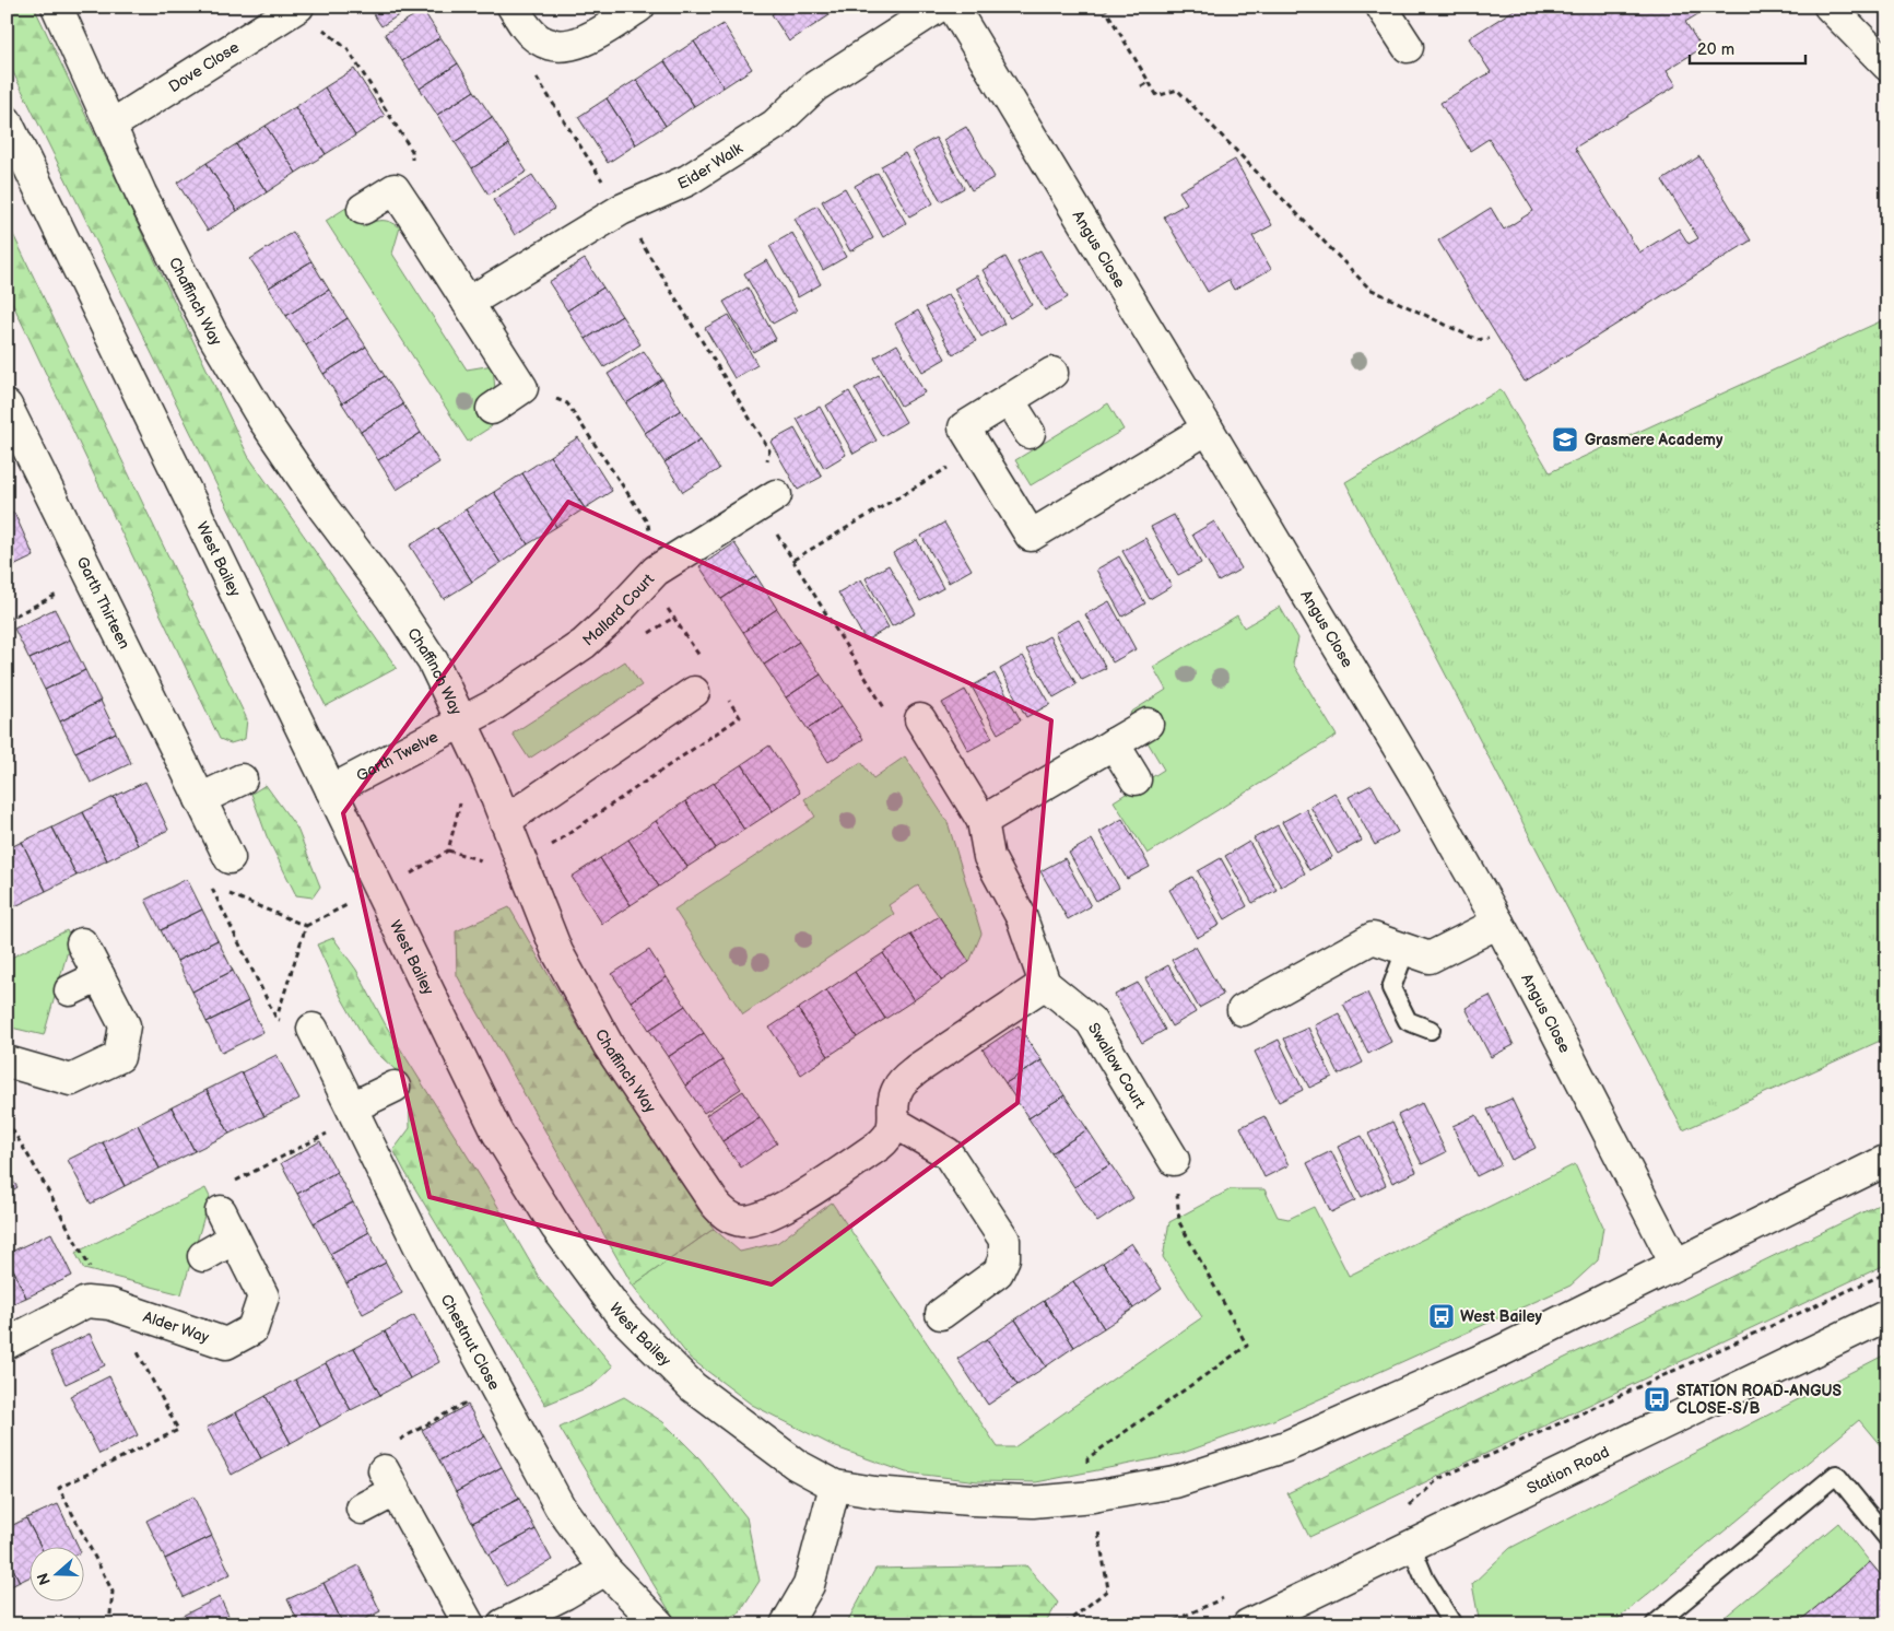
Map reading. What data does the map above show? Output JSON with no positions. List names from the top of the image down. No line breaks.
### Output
{"streets":{"street":["Dove Close","Eider Walk","Angus Close","Chaffinch Way","West Bailey","Garth Thirteen","Mallard Court","Garth Twelve","Swallow Court","Alder Way","Chestnut Close","Station Road"]},"crossings":[["Dove Close","Chaffinch Way"],["Angus Close","West Bailey"],["Chaffinch Way","Mallard Court"],["Chaffinch Way","Garth Twelve"],["West Bailey","Garth Twelve"],["Mallard Court","Garth Twelve"]],"places":{"school or university":["Grasmere Academy"],"bus stop":["West Bailey","STATION ROAD-ANGUS CLOSE-S/B"]},"scale_bar":"20 m","north":"left"}
